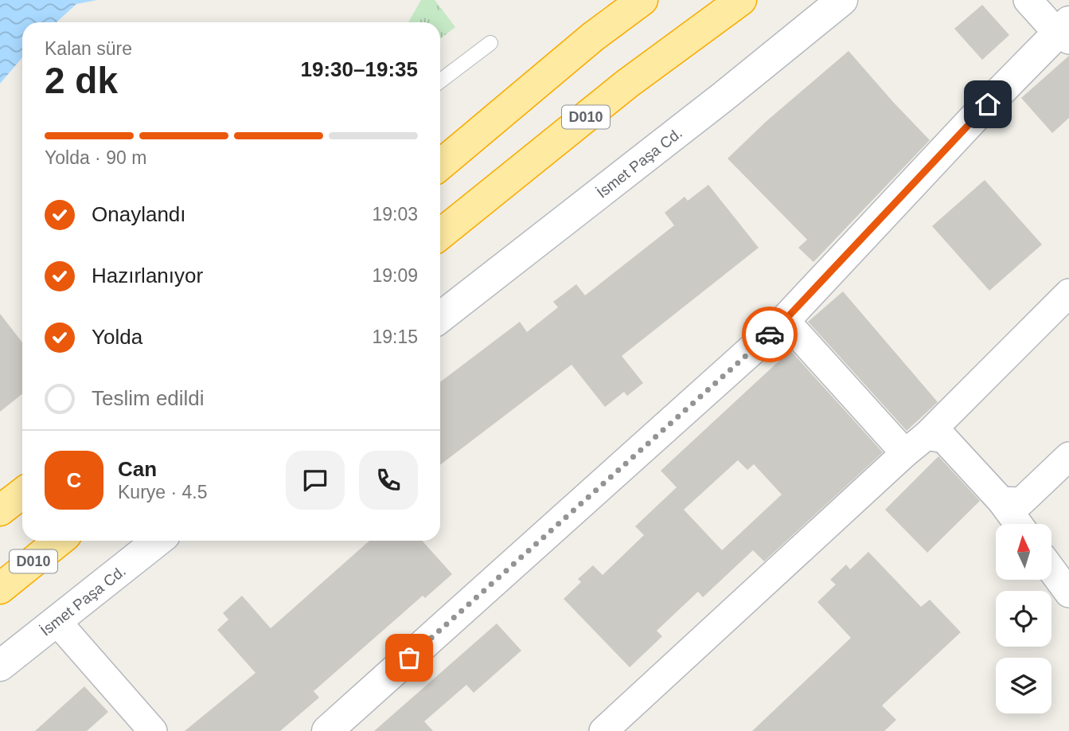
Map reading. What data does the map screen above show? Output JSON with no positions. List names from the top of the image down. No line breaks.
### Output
{"streets":{"highway":["D010"],"street":["İsmet Paşa Cd."]},"north":"top","page":{"heading":["2 dk","Kalan süre","19:30–19:35"],"panel":["Can","Kurye · 4.5"],"bar":"Yolda · 90 m","list":[["Onaylandı","19:03"],["Hazırlanıyor","19:09"],["Yolda","19:15"],"Teslim edildi"],"round":"C"}}
